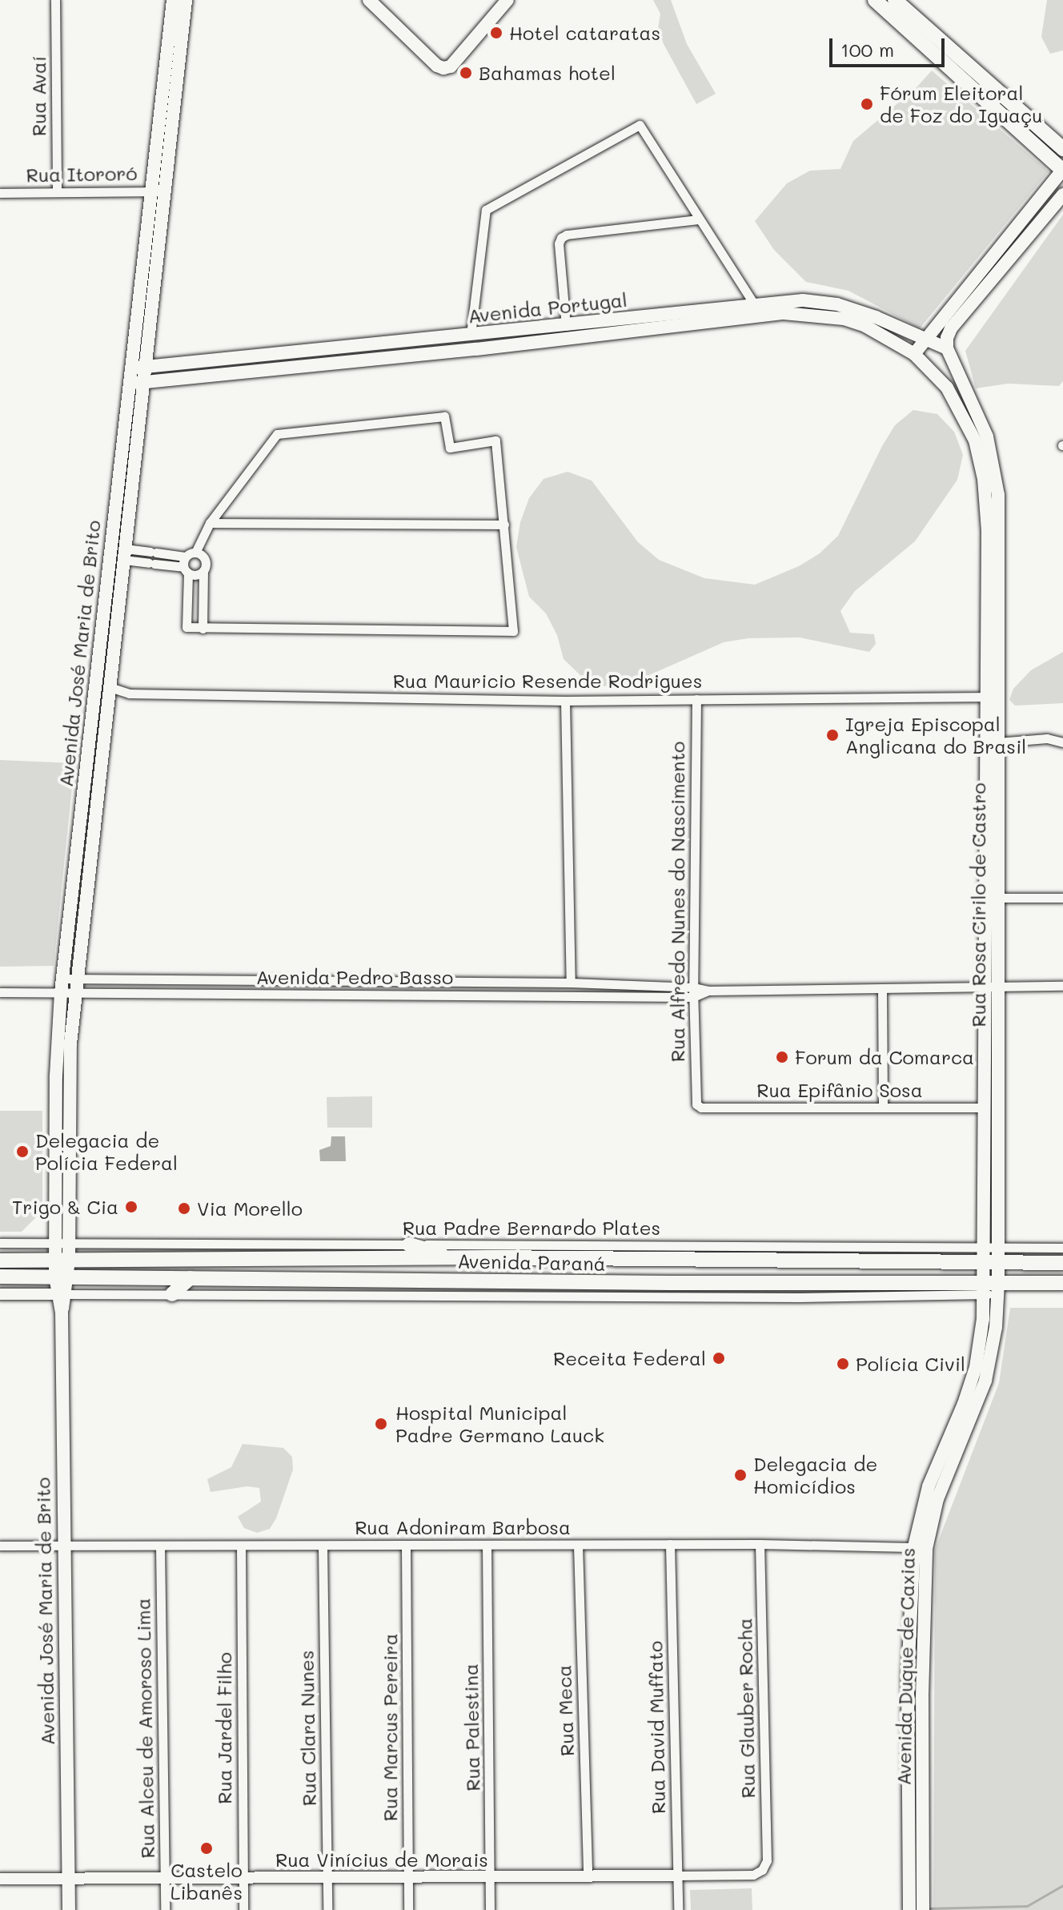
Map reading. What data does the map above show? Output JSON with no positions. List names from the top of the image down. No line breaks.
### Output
{"streets":{"main road":["Avenida Portugal","Avenida José Maria de Brito","Rua Rosa Cirilo de Castro","Avenida Paraná","Avenida Duque de Caxias"],"street":["Rua Avaí","Rua Itororó","Rua Mauricio Resende Rodrigues","Rua Alfredo Nunes do Nascimento","Avenida Pedro Basso","Rua Epifânio Sosa","Rua Padre Bernardo Plates","Rua Adoniram Barbosa","Rua Glauber Rocha","Rua Meca","Rua Marcus Pereira","Rua Palestina","Rua David Muffato","Rua Alceu de Amoroso Lima","Rua Jardel Filho","Rua Clara Nunes","Rua Vinícius de Morais"]},"crossings":[["Rua Avaí","Rua Itororó"],["Rua Itororó","Avenida José Maria de Brito"],["Avenida Portugal","Avenida José Maria de Brito"],["Avenida José Maria de Brito","Rua Mauricio Resende Rodrigues"],["Avenida José Maria de Brito","Avenida Pedro Basso"],["Avenida José Maria de Brito","Rua Padre Bernardo Plates"],["Avenida José Maria de Brito","Avenida Paraná"],["Avenida José Maria de Brito","Rua Adoniram Barbosa"],["Avenida José Maria de Brito","Rua Vinícius de Morais"],["Rua Mauricio Resende Rodrigues","Rua Alfredo Nunes do Nascimento"],["Rua Mauricio Resende Rodrigues","Rua Rosa Cirilo de Castro"],["Rua Alfredo Nunes do Nascimento","Avenida Pedro Basso"],["Rua Alfredo Nunes do Nascimento","Rua Epifânio Sosa"],["Rua Rosa Cirilo de Castro","Avenida Pedro Basso"],["Rua Rosa Cirilo de Castro","Rua Padre Bernardo Plates"],["Rua Rosa Cirilo de Castro","Avenida Paraná"],["Rua Rosa Cirilo de Castro","Avenida Duque de Caxias"],["Rua Padre Bernardo Plates","Avenida Paraná"],["Avenida Paraná","Avenida Duque de Caxias"],["Rua Adoniram Barbosa","Avenida Duque de Caxias"],["Rua Adoniram Barbosa","Rua Glauber Rocha"],["Rua Adoniram Barbosa","Rua Meca"],["Rua Adoniram Barbosa","Rua Marcus Pereira"],["Rua Adoniram Barbosa","Rua Palestina"],["Rua Adoniram Barbosa","Rua David Muffato"],["Rua Adoniram Barbosa","Rua Alceu de Amoroso Lima"],["Rua Adoniram Barbosa","Rua Jardel Filho"],["Rua Adoniram Barbosa","Rua Clara Nunes"],["Rua Glauber Rocha","Rua Vinícius de Morais"],["Rua Meca","Rua Vinícius de Morais"],["Rua Marcus Pereira","Rua Vinícius de Morais"],["Rua Palestina","Rua Vinícius de Morais"],["Rua David Muffato","Rua Vinícius de Morais"],["Rua Alceu de Amoroso Lima","Rua Vinícius de Morais"],["Rua Jardel Filho","Rua Vinícius de Morais"],["Rua Clara Nunes","Rua Vinícius de Morais"]],"places":["Hotel cataratas","Bahamas hotel","Fórum Eleitoral de Foz do Iguaçu","Igreja Episcopal Anglicana do Brasil","Forum da Comarca","Delegacia de Polícia Federal","Trigo & Cia","Via Morello","Receita Federal","Polícia Civil","Hospital Municipal Padre Germano Lauck","Delegacia de Homicídios","Castelo Libanês"],"scale_bar":"100 m"}
